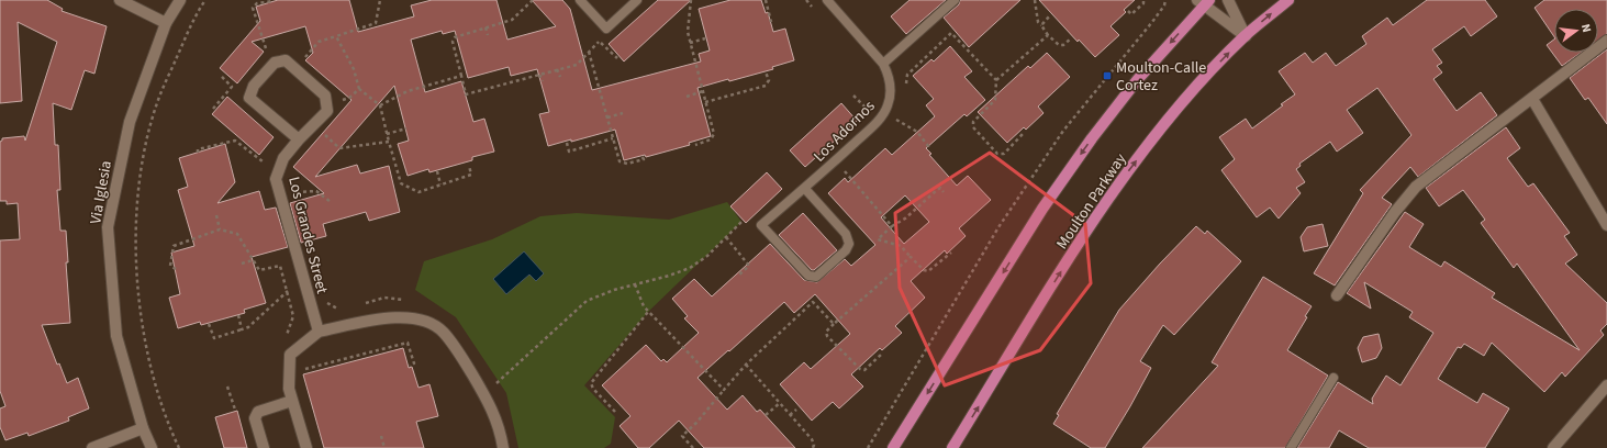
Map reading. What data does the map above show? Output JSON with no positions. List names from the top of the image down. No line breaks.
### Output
{"streets":{"main road":["Moulton Parkway"],"street":["Via Iglesia","Los Grandes Street"],"lane":["Los Adornos"]},"places":{"transit":["Moulton-Calle Cortez"]},"north":"right"}
